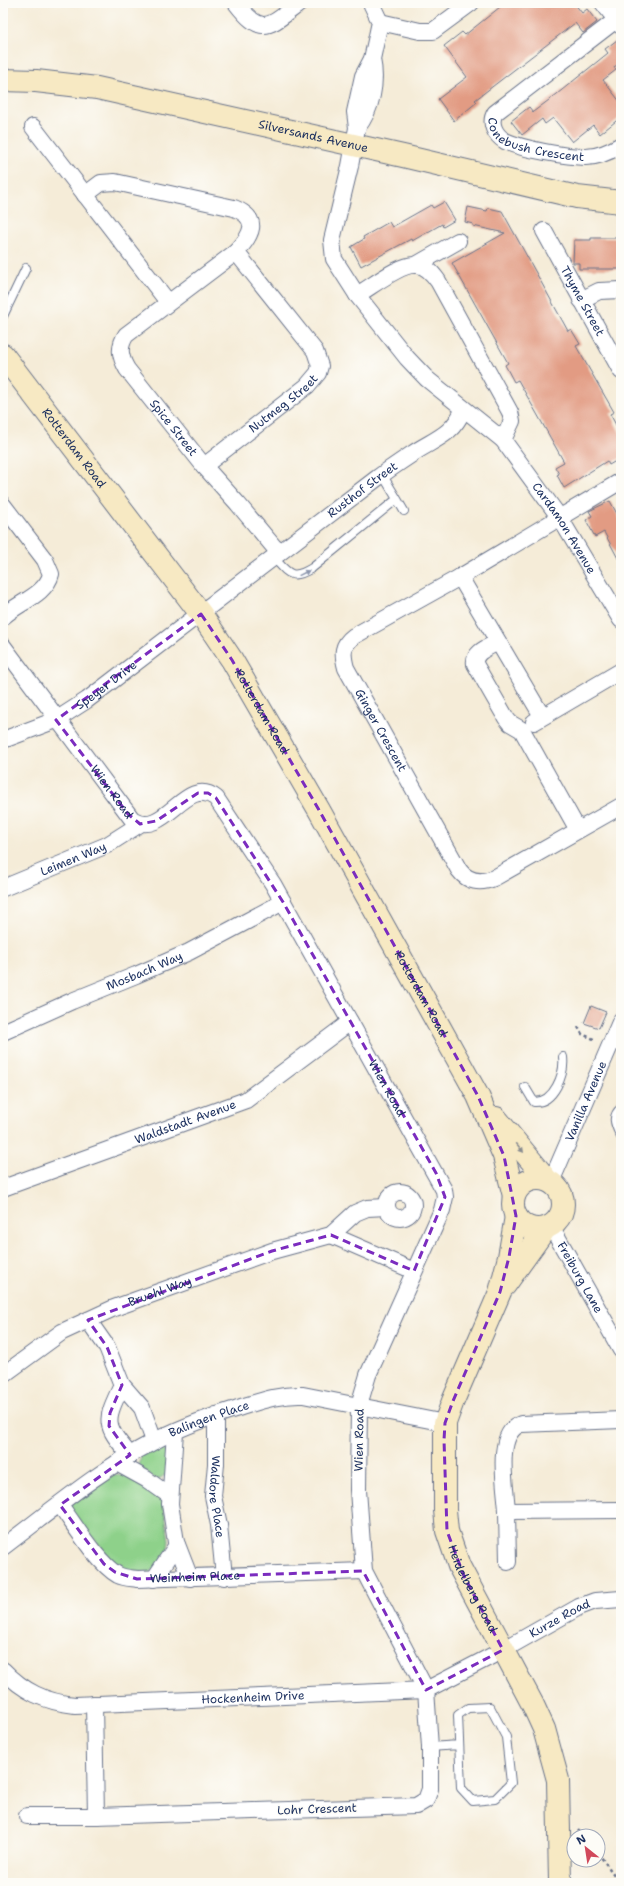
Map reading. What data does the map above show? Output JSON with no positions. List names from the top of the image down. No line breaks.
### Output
{"streets":{"street":["Conebush Crescent","Silversands Avenue","Thyme Street","Nutmeg Street","Spice Street","Rotterdam Road","Rusthof Street","Cardamon Avenue","Speyer Drive","Ginger Crescent","Wien Road","Leimen Way","Mosbach Way","Vanilla Avenue","Waldstadt Avenue","Freiburg Lane","Bruehl Way","Balingen Place","Waldore Place","Weinheim Place","Heidelberg Road","Kurze Road","Hockenheim Drive","Lohr Crescent"]},"crossings":[["Silversands Avenue","Cardamon Avenue"],["Nutmeg Street","Spice Street"],["Spice Street","Rusthof Street"],["Rotterdam Road","Speyer Drive"],["Rotterdam Road","Vanilla Avenue"],["Rotterdam Road","Freiburg Lane"],["Rotterdam Road","Heidelberg Road"],["Rusthof Street","Cardamon Avenue"],["Rusthof Street","Speyer Drive"],["Cardamon Avenue","Ginger Crescent"],["Speyer Drive","Wien Road"],["Wien Road","Leimen Way"],["Wien Road","Mosbach Way"],["Wien Road","Waldstadt Avenue"],["Wien Road","Balingen Place"],["Wien Road","Weinheim Place"],["Wien Road","Hockenheim Drive"],["Wien Road","Lohr Crescent"],["Vanilla Avenue","Freiburg Lane"],["Vanilla Avenue","Heidelberg Road"],["Freiburg Lane","Heidelberg Road"],["Balingen Place","Waldore Place"],["Balingen Place","Weinheim Place"],["Balingen Place","Heidelberg Road"],["Waldore Place","Weinheim Place"],["Heidelberg Road","Kurze Road"],["Heidelberg Road","Hockenheim Drive"],["Kurze Road","Hockenheim Drive"],["Hockenheim Drive","Lohr Crescent"]],"north":"top left"}
